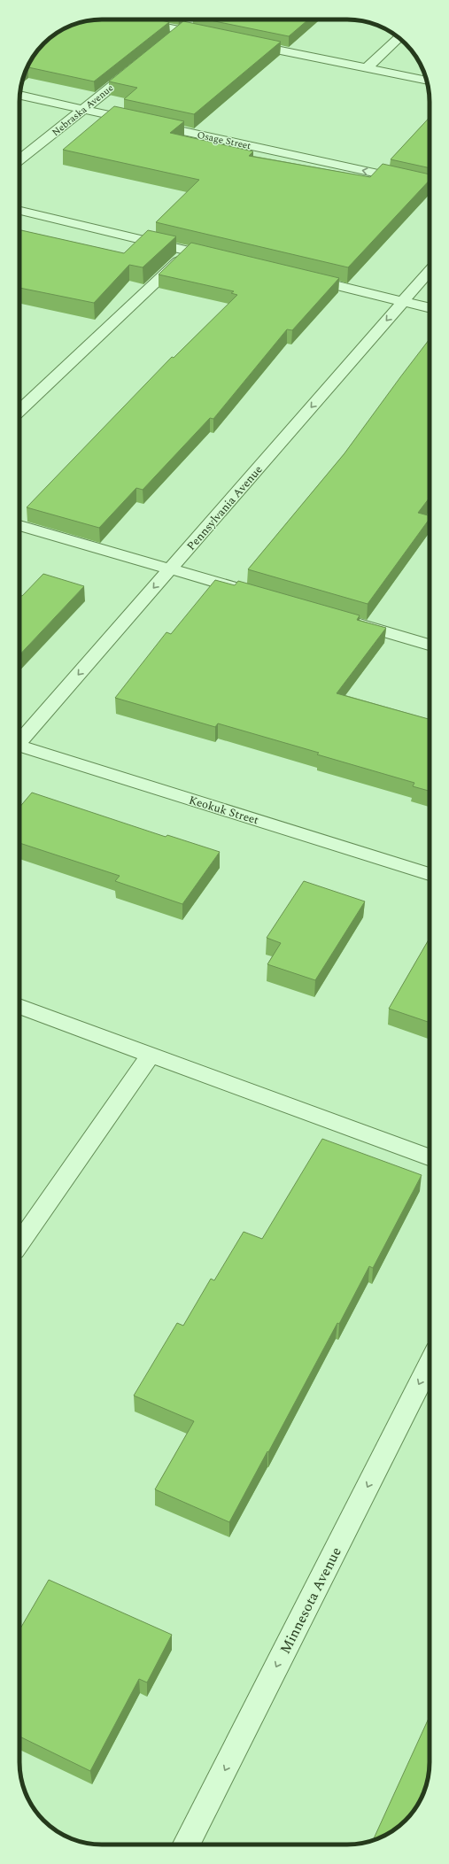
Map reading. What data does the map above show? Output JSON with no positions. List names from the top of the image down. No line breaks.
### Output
{"streets":{"street":["Nebraska Avenue","Osage Street","Pennsylvania Avenue","Keokuk Street","Minnesota Avenue"]},"crossings":[["Nebraska Avenue","Osage Street"]],"one_way":["Pennsylvania Avenue","Minnesota Avenue"]}
